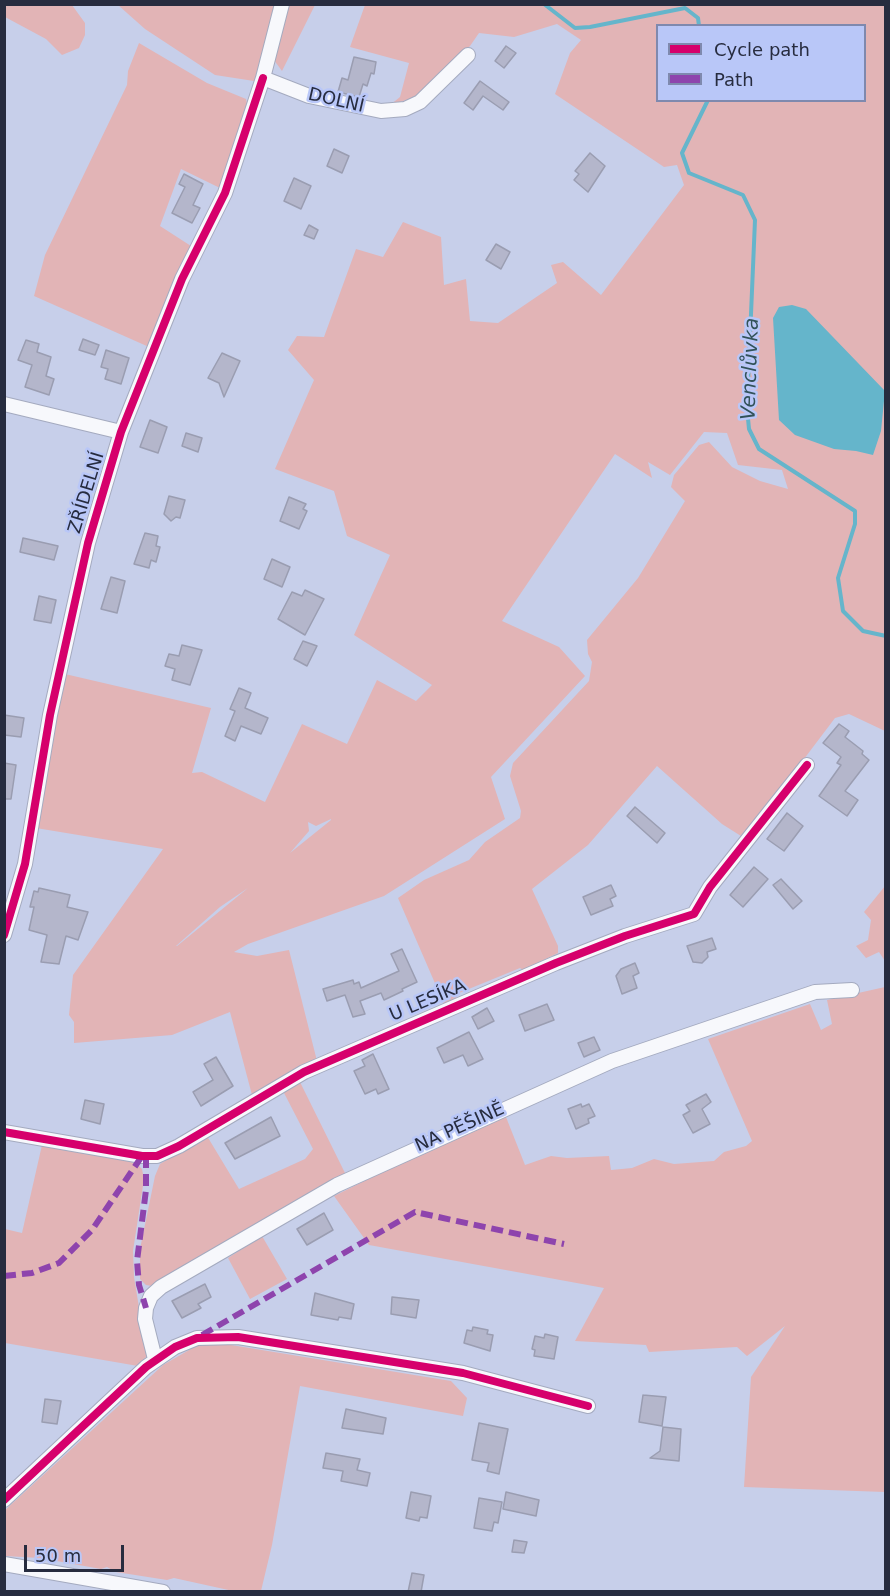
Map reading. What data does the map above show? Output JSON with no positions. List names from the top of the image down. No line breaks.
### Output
{"streets":{"street":["DOLNÍ","ZŘÍDELNÍ","U LESÍKA","NA PĚŠINĚ"]},"crossings":[["DOLNÍ","ZŘÍDELNÍ"]],"water":["Venclůvka"],"legend":["Cycle path","Path"],"scale_bar":"50 m"}
